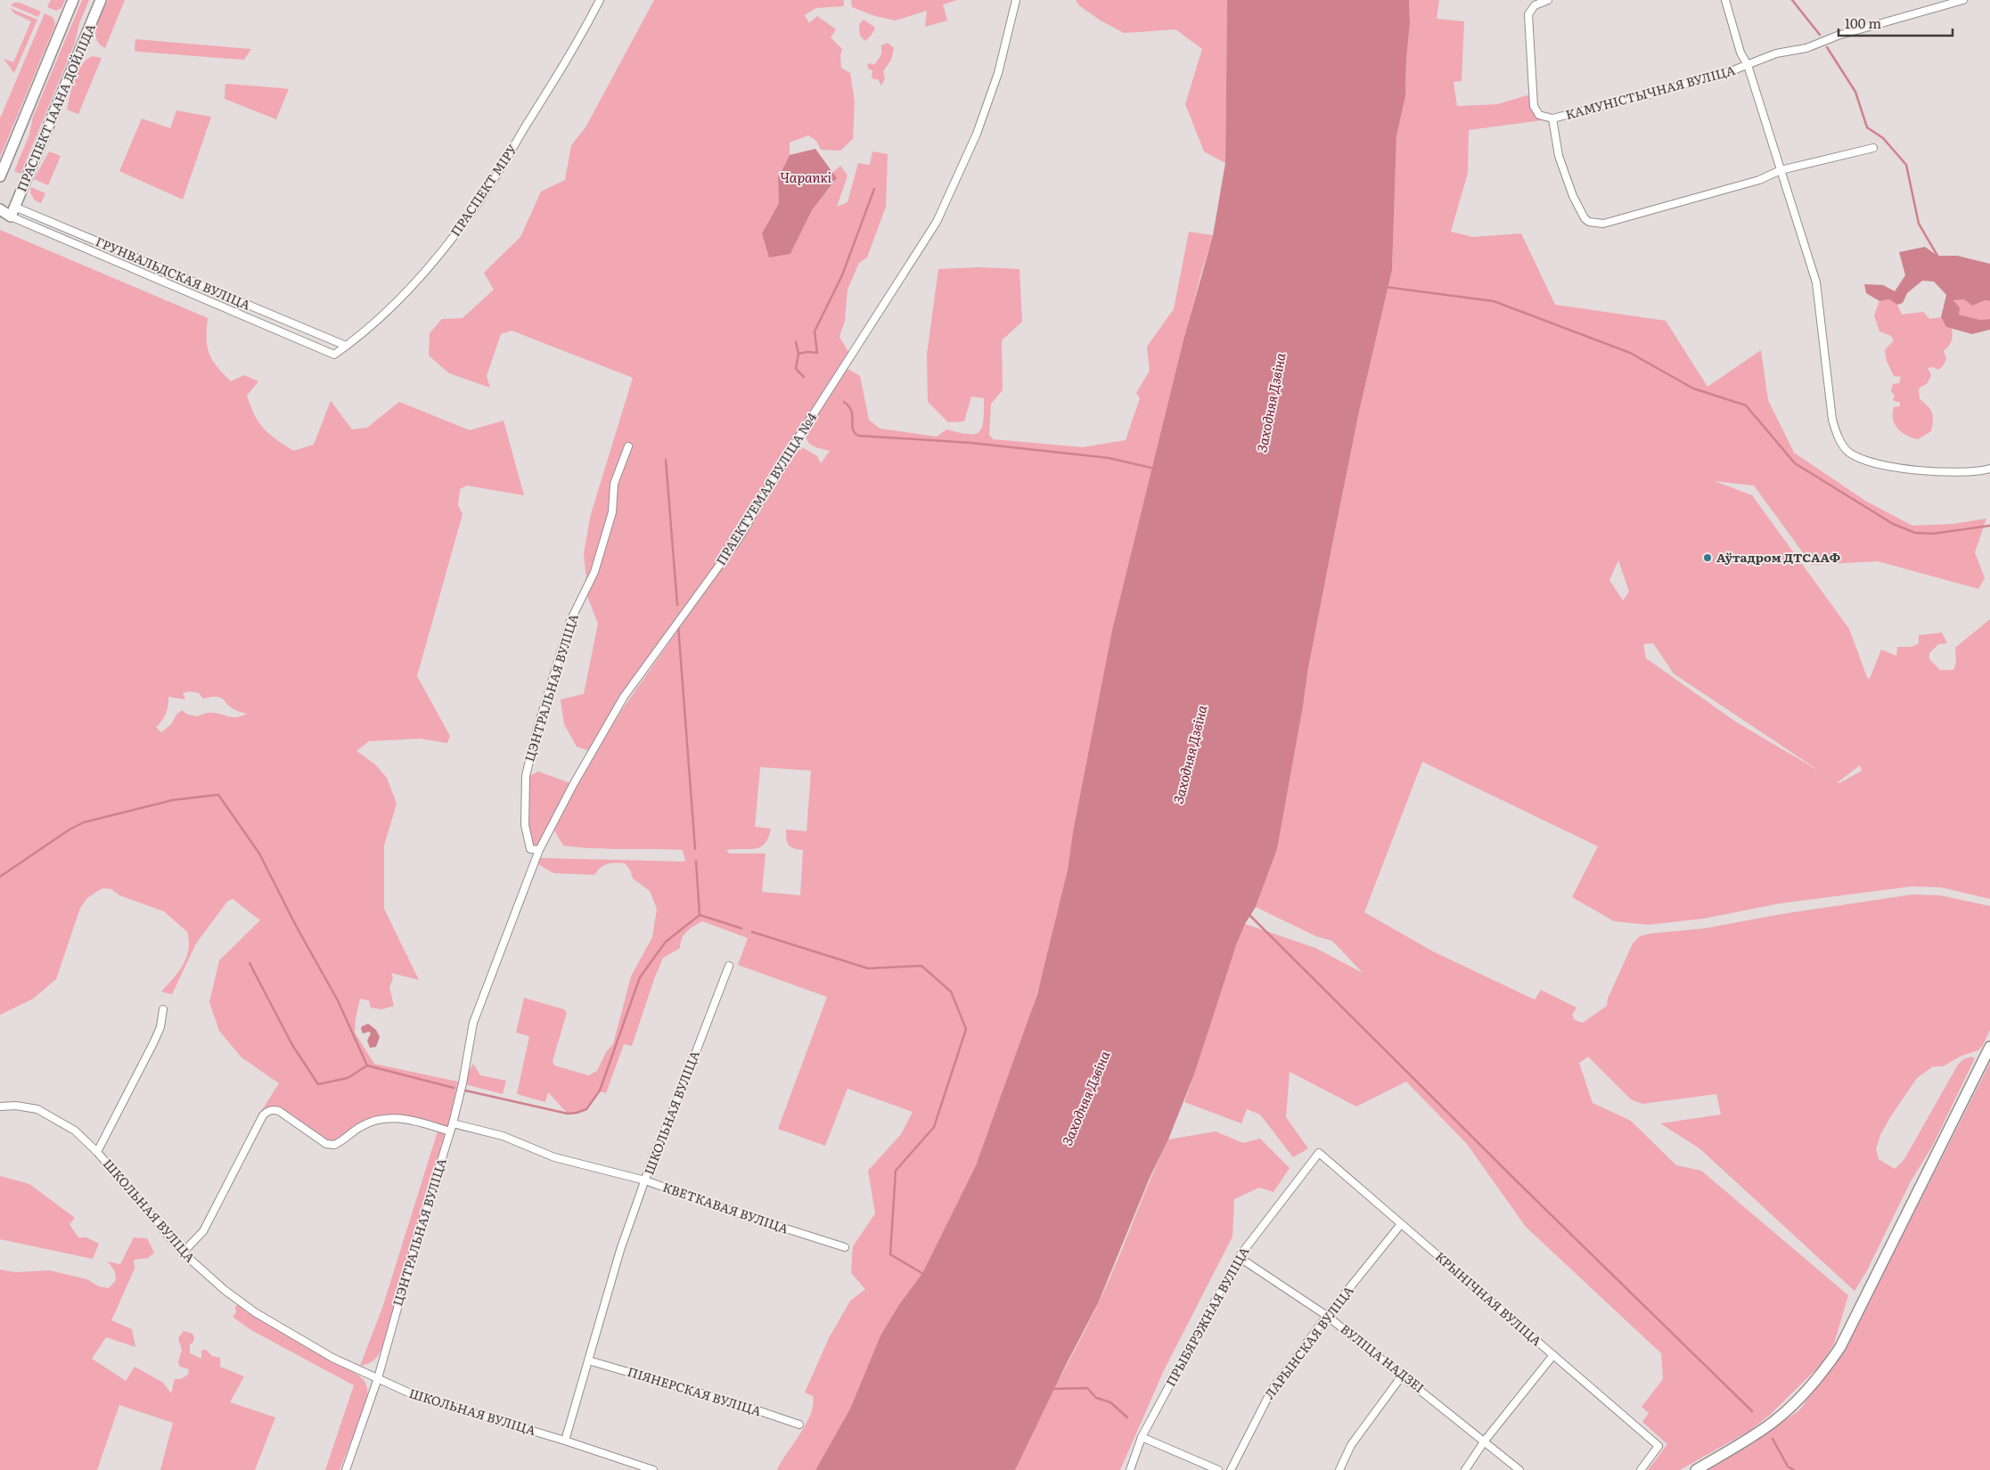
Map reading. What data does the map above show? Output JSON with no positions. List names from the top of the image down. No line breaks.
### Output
{"streets":{"main road":["ПРАСПЕКТ ІААНА ДОЙЛІДА","ГРУНВАЛЬДСКАЯ ВУЛІЦА"],"street":["КАМУНІСТЫЧНАЯ ВУЛІЦА","ПРАСПЕКТ МІРУ","ПРАЕКТУЕМАЯ ВУЛІЦА №4","ЦЭНТРАЛЬНАЯ ВУЛІЦА","ШКОЛЬНАЯ ВУЛІЦА","КВЕТКАВАЯ ВУЛІЦА","КРЫНІЧНАЯ ВУЛІЦА","ПРЫБЯРЭЖНАЯ ВУЛІЦА","ЛАРЫНСКАЯ ВУЛІЦА","ВУЛІЦА НАДЗЕІ","ПІЯНЕРСКАЯ ВУЛІЦА"]},"crossings":[["ПРАСПЕКТ ІААНА ДОЙЛІДА","ГРУНВАЛЬДСКАЯ ВУЛІЦА"],["ПРАСПЕКТ МІРУ","ГРУНВАЛЬДСКАЯ ВУЛІЦА"],["ПРАЕКТУЕМАЯ ВУЛІЦА №4","ЦЭНТРАЛЬНАЯ ВУЛІЦА"],["ЦЭНТРАЛЬНАЯ ВУЛІЦА","ШКОЛЬНАЯ ВУЛІЦА"],["ЦЭНТРАЛЬНАЯ ВУЛІЦА","КВЕТКАВАЯ ВУЛІЦА"],["ШКОЛЬНАЯ ВУЛІЦА","КВЕТКАВАЯ ВУЛІЦА"],["ШКОЛЬНАЯ ВУЛІЦА","ПІЯНЕРСКАЯ ВУЛІЦА"],["КРЫНІЧНАЯ ВУЛІЦА","ПРЫБЯРЭЖНАЯ ВУЛІЦА"],["КРЫНІЧНАЯ ВУЛІЦА","ЛАРЫНСКАЯ ВУЛІЦА"],["ПРЫБЯРЭЖНАЯ ВУЛІЦА","ВУЛІЦА НАДЗЕІ"],["ЛАРЫНСКАЯ ВУЛІЦА","ВУЛІЦА НАДЗЕІ"]],"water":["Чарапкі","Заходняя Дзвіна"],"places":["Аўтадром ДТСААФ"],"scale_bar":"100 m"}
